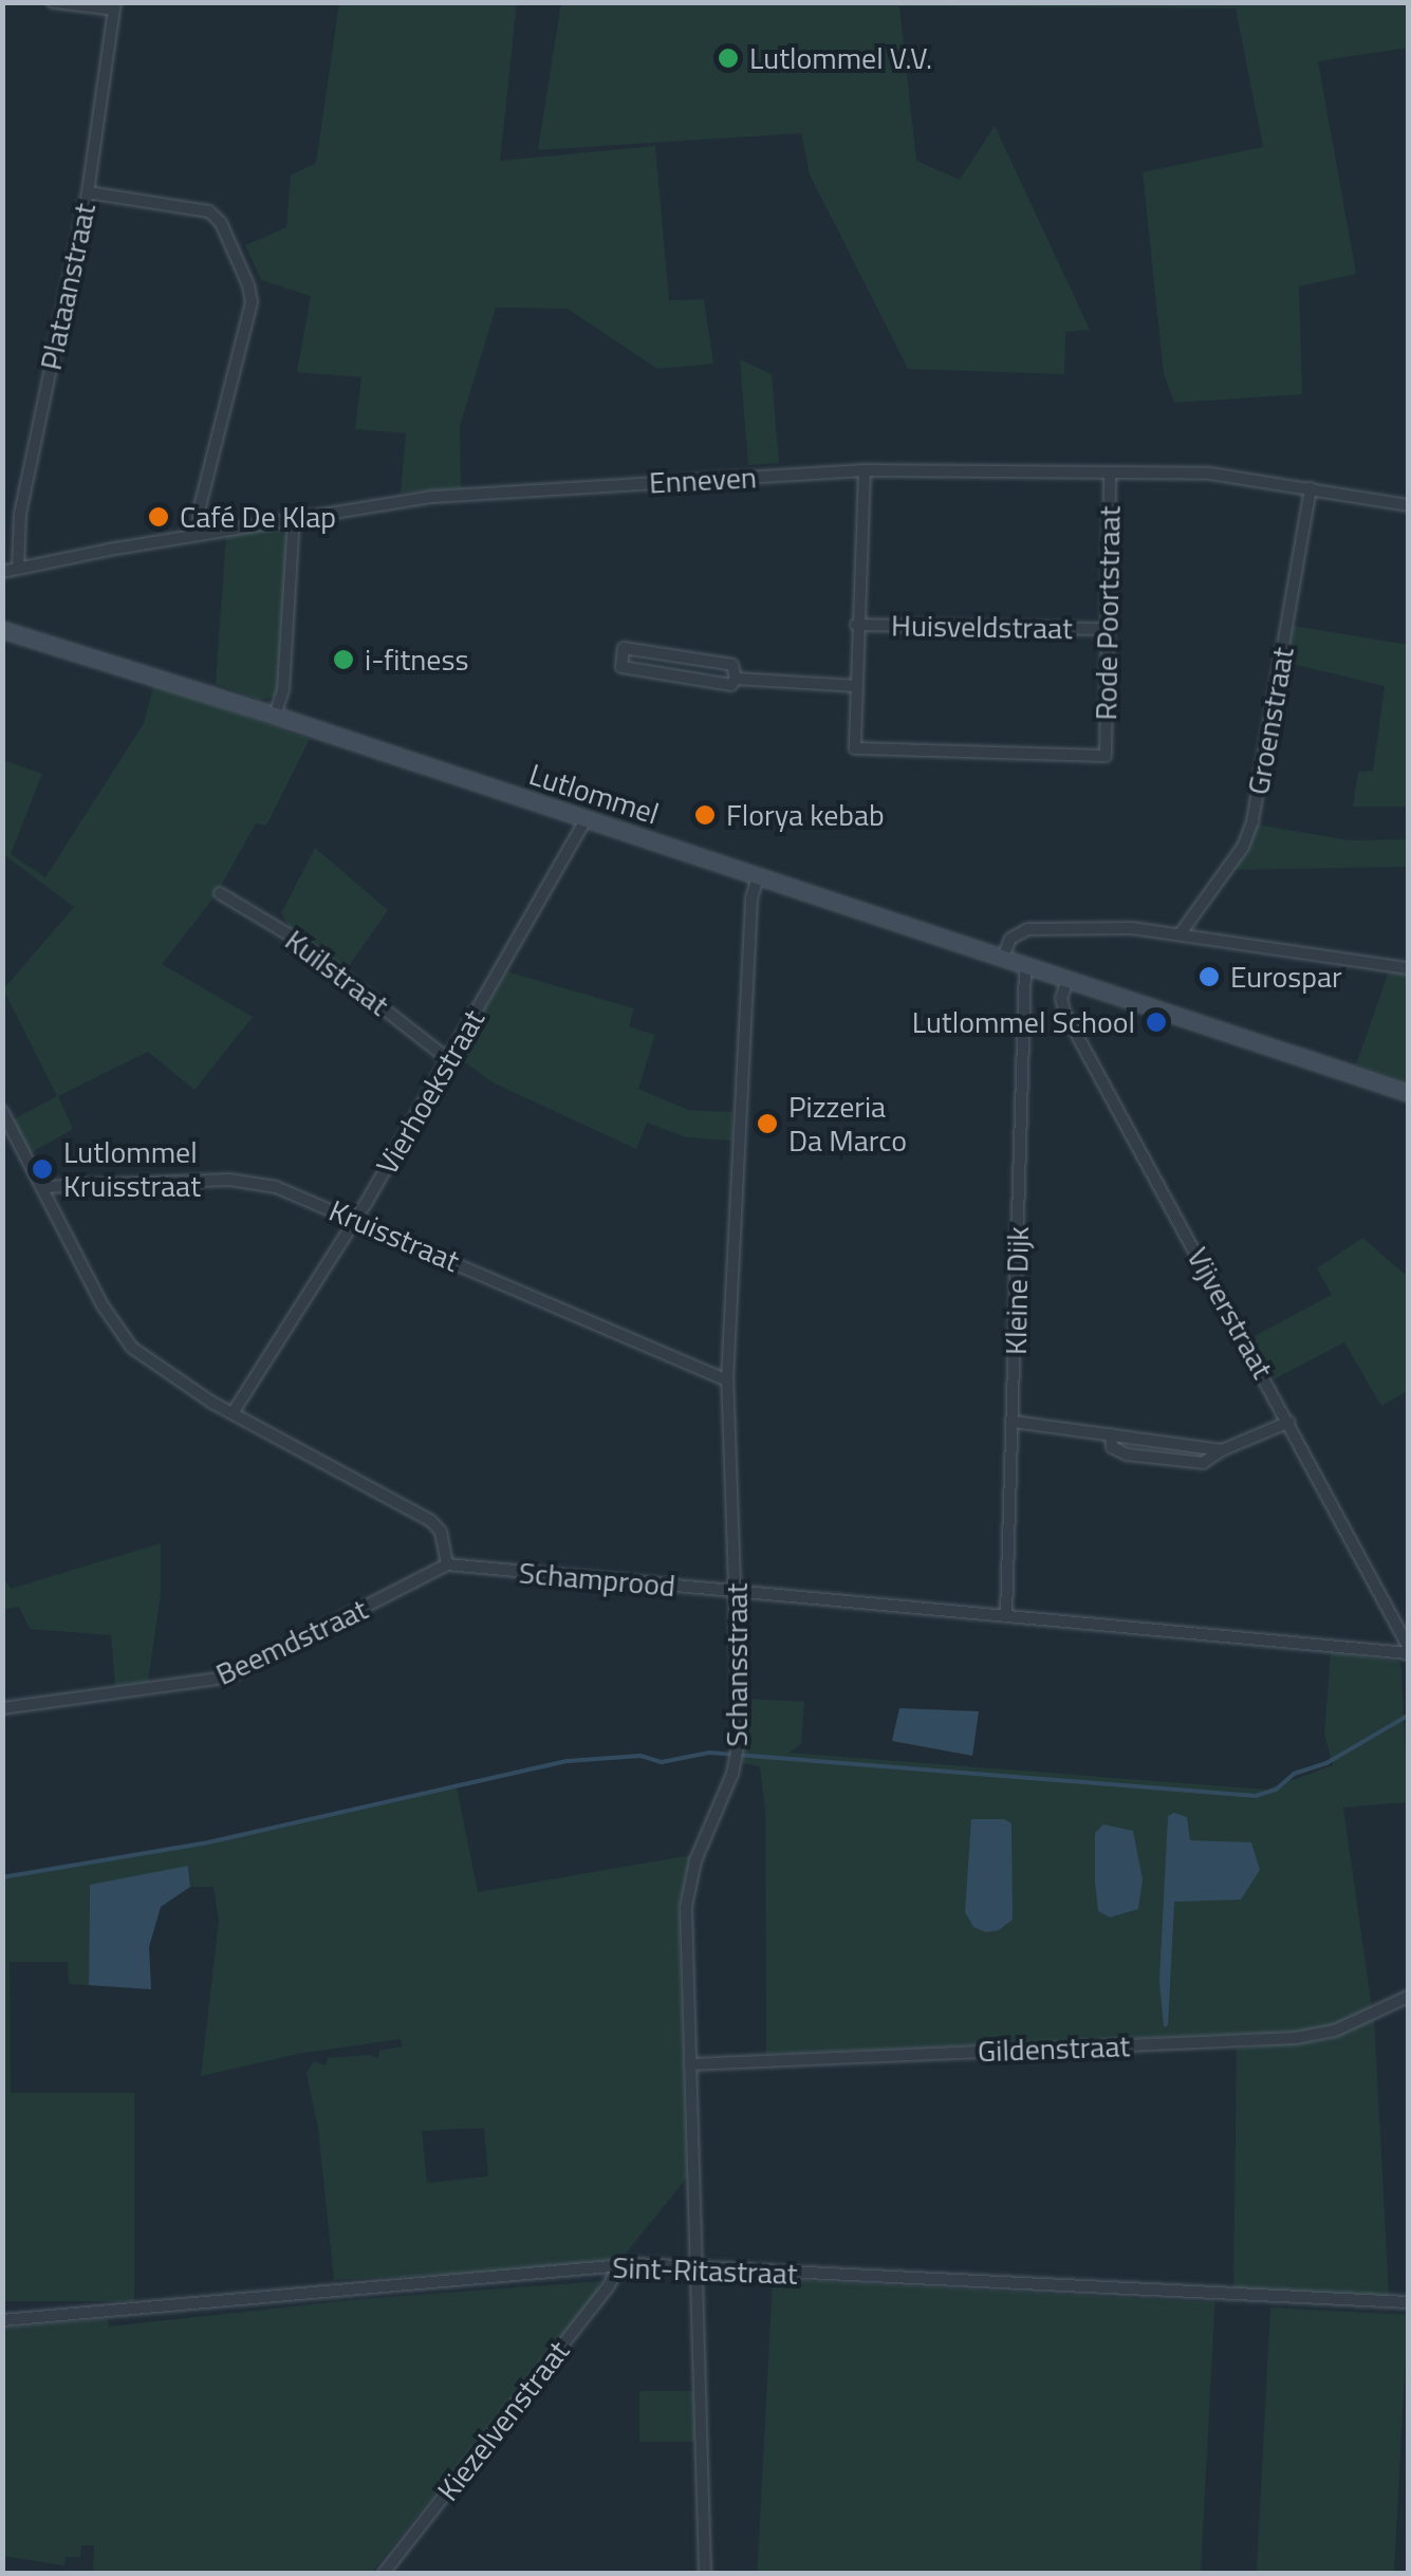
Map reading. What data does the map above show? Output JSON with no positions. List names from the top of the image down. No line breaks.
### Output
{"streets":{"main road":["Lutlommel"],"street":["Plataanstraat","Enneven","Rode Poortstraat","Huisveldstraat","Groenstraat","Kuilstraat","Vierhoekstraat","Kruisstraat","Kleine Dijk","Vijverstraat","Schamprood","Beemdstraat","Schansstraat","Gildenstraat","Sint-Ritastraat","Kiezelvenstraat"]},"crossings":[["Plataanstraat","Enneven"],["Enneven","Rode Poortstraat"],["Enneven","Groenstraat"],["Rode Poortstraat","Huisveldstraat"],["Lutlommel","Vierhoekstraat"],["Lutlommel","Kleine Dijk"],["Lutlommel","Vijverstraat"],["Lutlommel","Schansstraat"],["Kuilstraat","Vierhoekstraat"],["Vierhoekstraat","Kruisstraat"],["Kruisstraat","Schansstraat"],["Kleine Dijk","Schamprood"],["Vijverstraat","Schamprood"],["Schamprood","Beemdstraat"],["Schamprood","Schansstraat"],["Schansstraat","Gildenstraat"],["Schansstraat","Sint-Ritastraat"],["Sint-Ritastraat","Kiezelvenstraat"]],"places":["Lutlommel V.V.","Café De Klap","i-fitness","Florya kebab","Eurospar","Lutlommel School","Pizzeria Da Marco","Lutlommel Kruisstraat"]}
